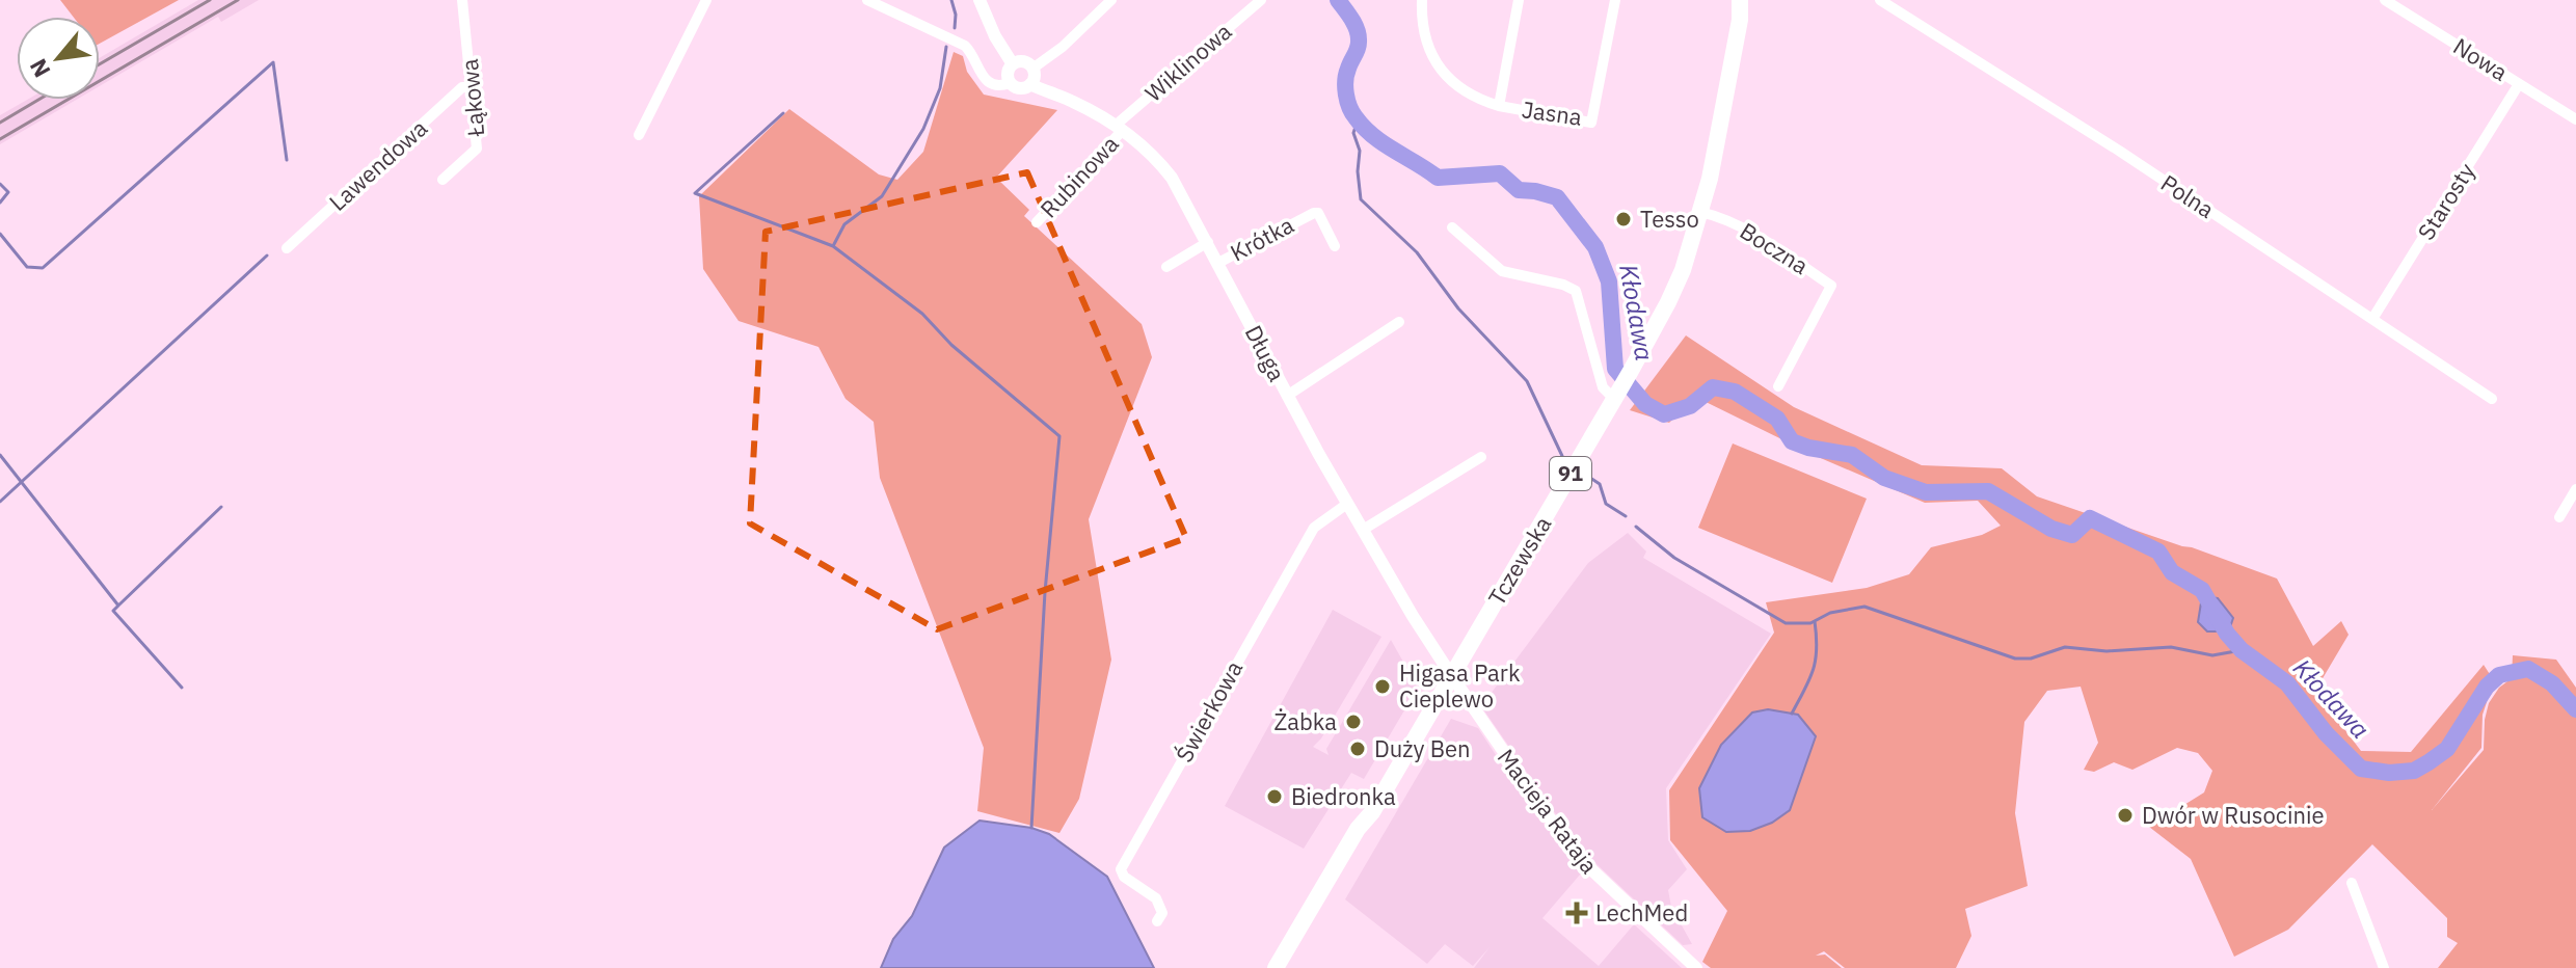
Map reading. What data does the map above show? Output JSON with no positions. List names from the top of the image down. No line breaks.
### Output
{"streets":{"main road":["91","Tczewska"],"street":["Nowa","Wiklinowa","Łąkowa","Jasna","Lawendowa","Rubinowa","Polna","Starosty","Krótka","Boczna","Długa","Świerkowa","Macieja Rataja"]},"crossings":[["Nowa","Starosty"],["Wiklinowa","Rubinowa"],["Wiklinowa","Długa"],["Łąkowa","Lawendowa"],["Rubinowa","Długa"],["Polna","Starosty"],["Krótka","Długa"],["Boczna","Tczewska"],["Długa","Tczewska"],["Długa","Świerkowa"],["Długa","Macieja Rataja"],["Tczewska","Macieja Rataja"]],"water":["Kłodawa"],"places":{"other":["Tesso","Higasa Park Cieplewo","Żabka","Duży Ben","Biedronka","Dwór w Rusocinie"],"health":["LechMed"]},"north":"bottom left"}
